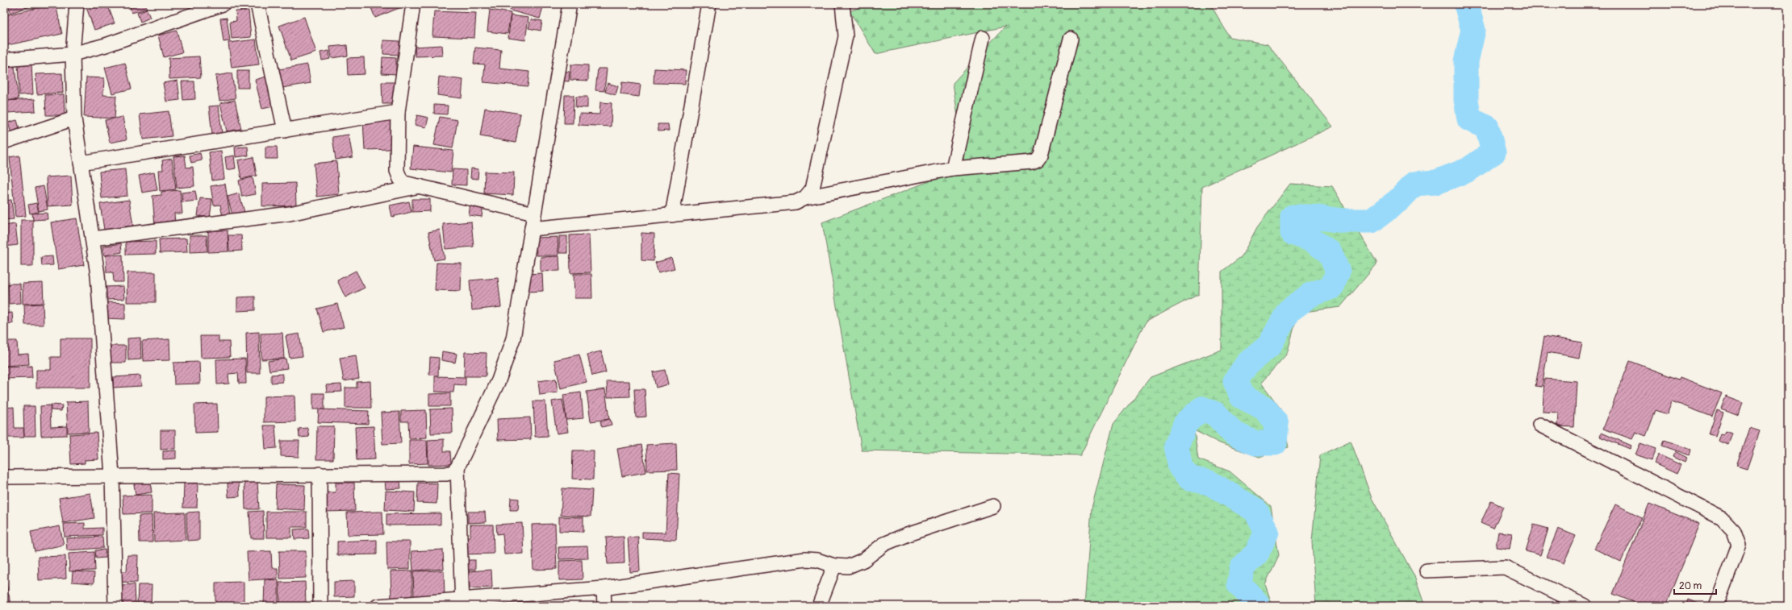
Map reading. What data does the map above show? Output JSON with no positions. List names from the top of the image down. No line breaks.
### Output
{"scale_bar":"20 m"}
